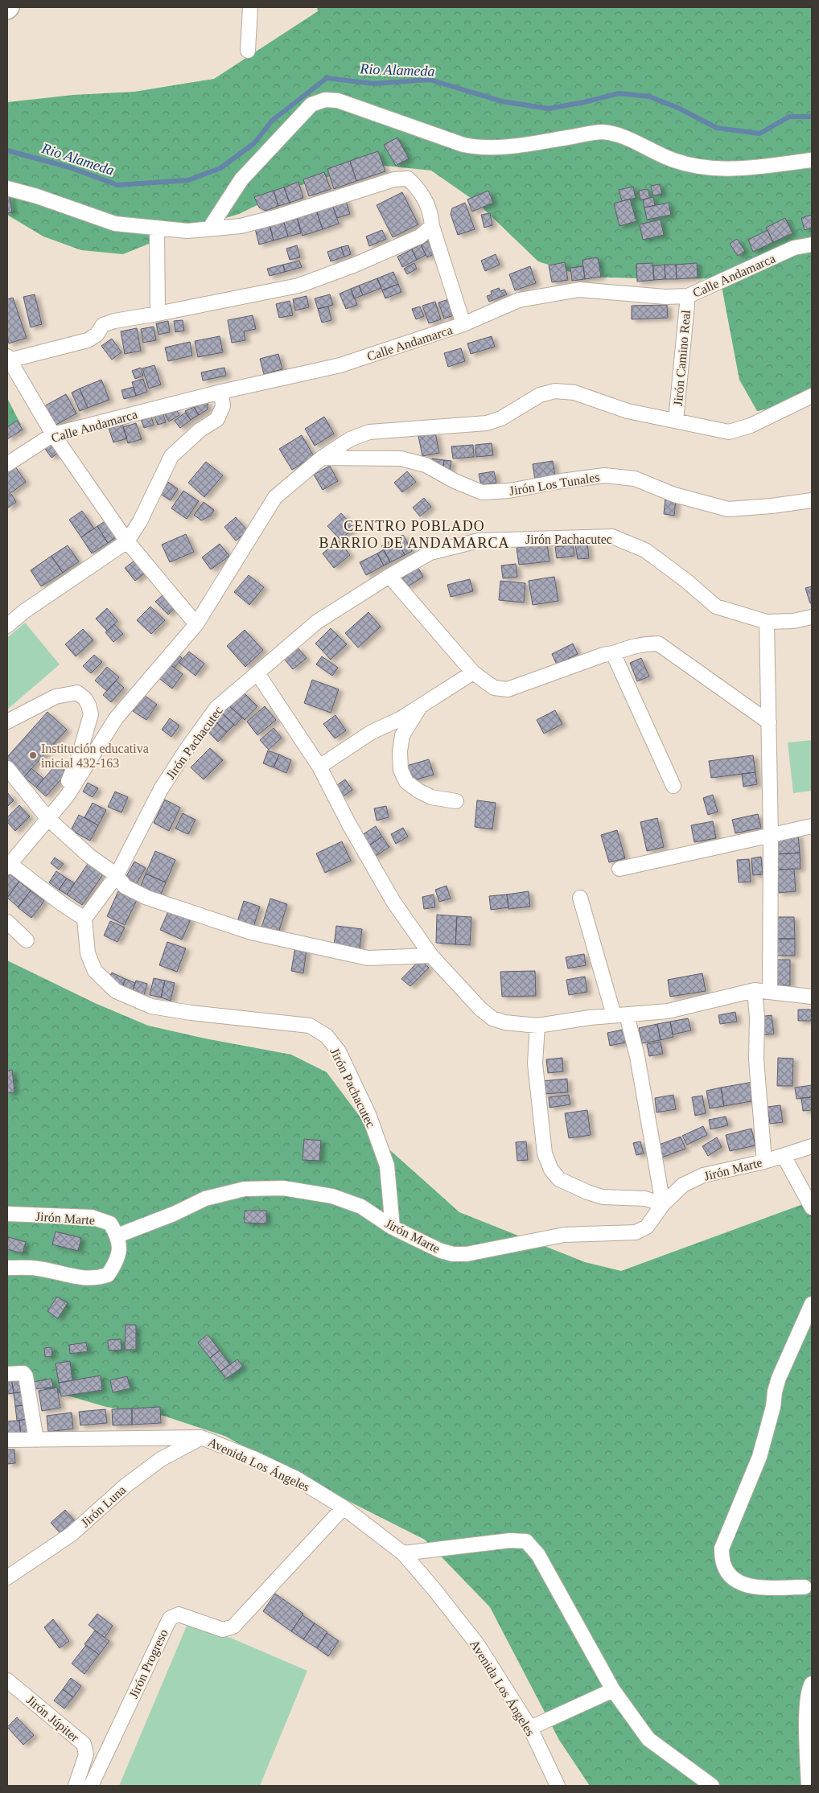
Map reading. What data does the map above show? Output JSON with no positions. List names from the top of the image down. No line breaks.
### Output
{"streets":{"street":["Calle Andamarca","Jirón Camino Real","Jirón Los Tunales","Jirón Pachacutec","Jirón Marte","Avenida Los Ángeles","Jirón Luna","Jirón Progreso","Jirón Júpiter"]},"crossings":[["Calle Andamarca","Jirón Camino Real"],["Jirón Pachacutec","Jirón Marte"],["Avenida Los Ángeles","Jirón Luna"],["Avenida Los Ángeles","Jirón Progreso"]],"districts":["CENTRO POBLADO BARRIO DE ANDAMARCA"],"water":["Rio Alameda"],"places":["Institución educativa inicial 432-163"]}
